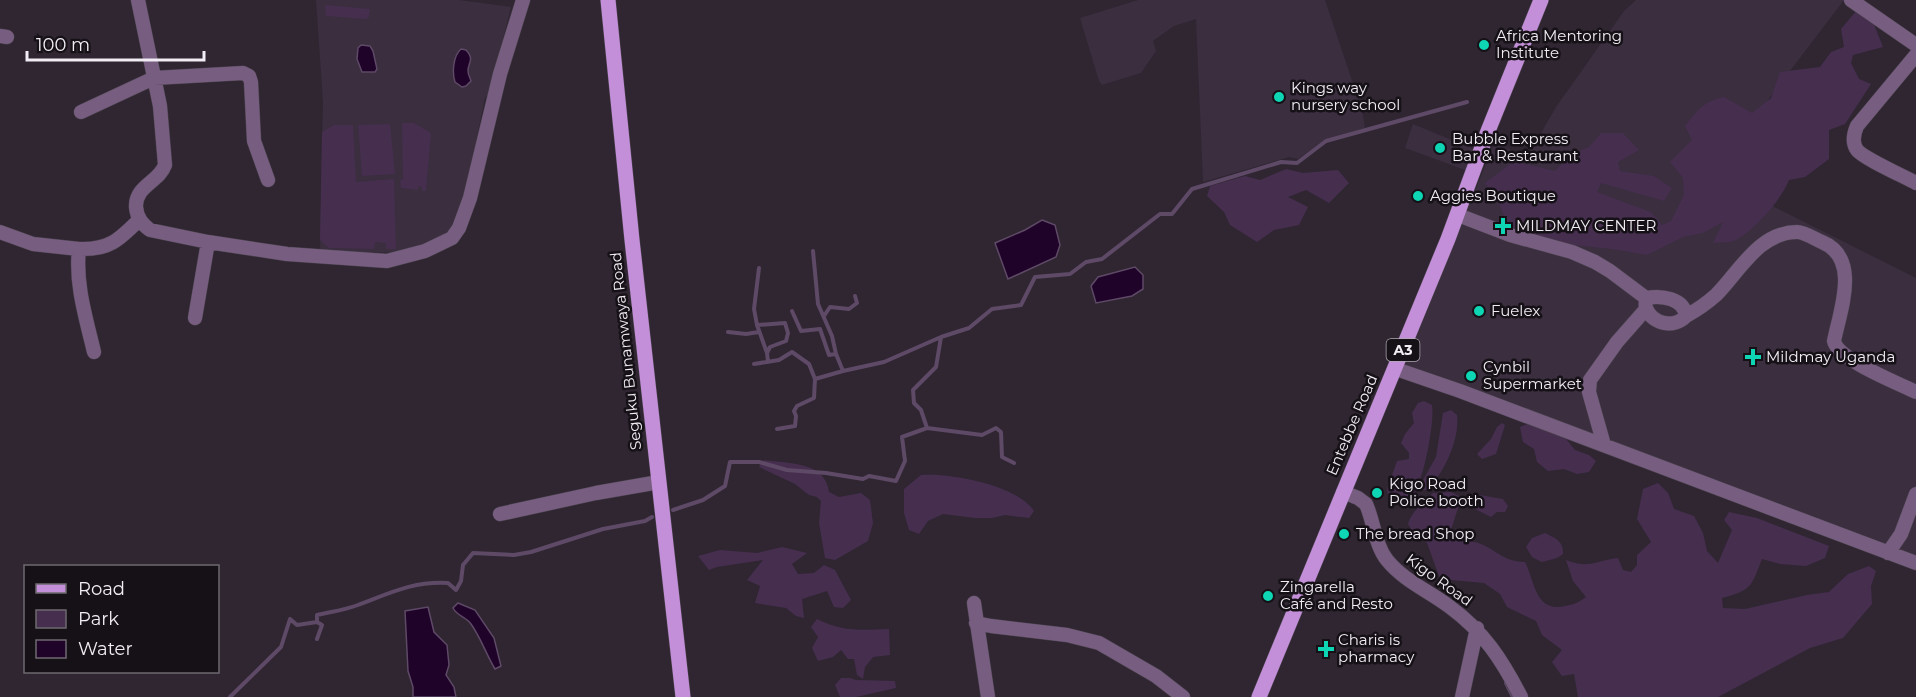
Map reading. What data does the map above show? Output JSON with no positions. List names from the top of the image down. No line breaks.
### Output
{"streets":{"main road":["A3","Seguku Bunamwaya Road","Entebbe Road"],"street":["Kigo Road"]},"crossings":[["Entebbe Road","Kigo Road"]],"places":{"other":["Africa Mentoring Institute","Kings way nursery school","Bubble Express Bar & Restaurant","Aggies Boutique","Fuelex","Cynbil Supermarket","Kigo Road Police booth","The bread Shop","Zingarella Café and Resto"],"health":["MILDMAY CENTER","Mildmay Uganda","Charis is pharmacy"]},"legend":["Road","Park","Water"],"scale_bar":"100 m"}
